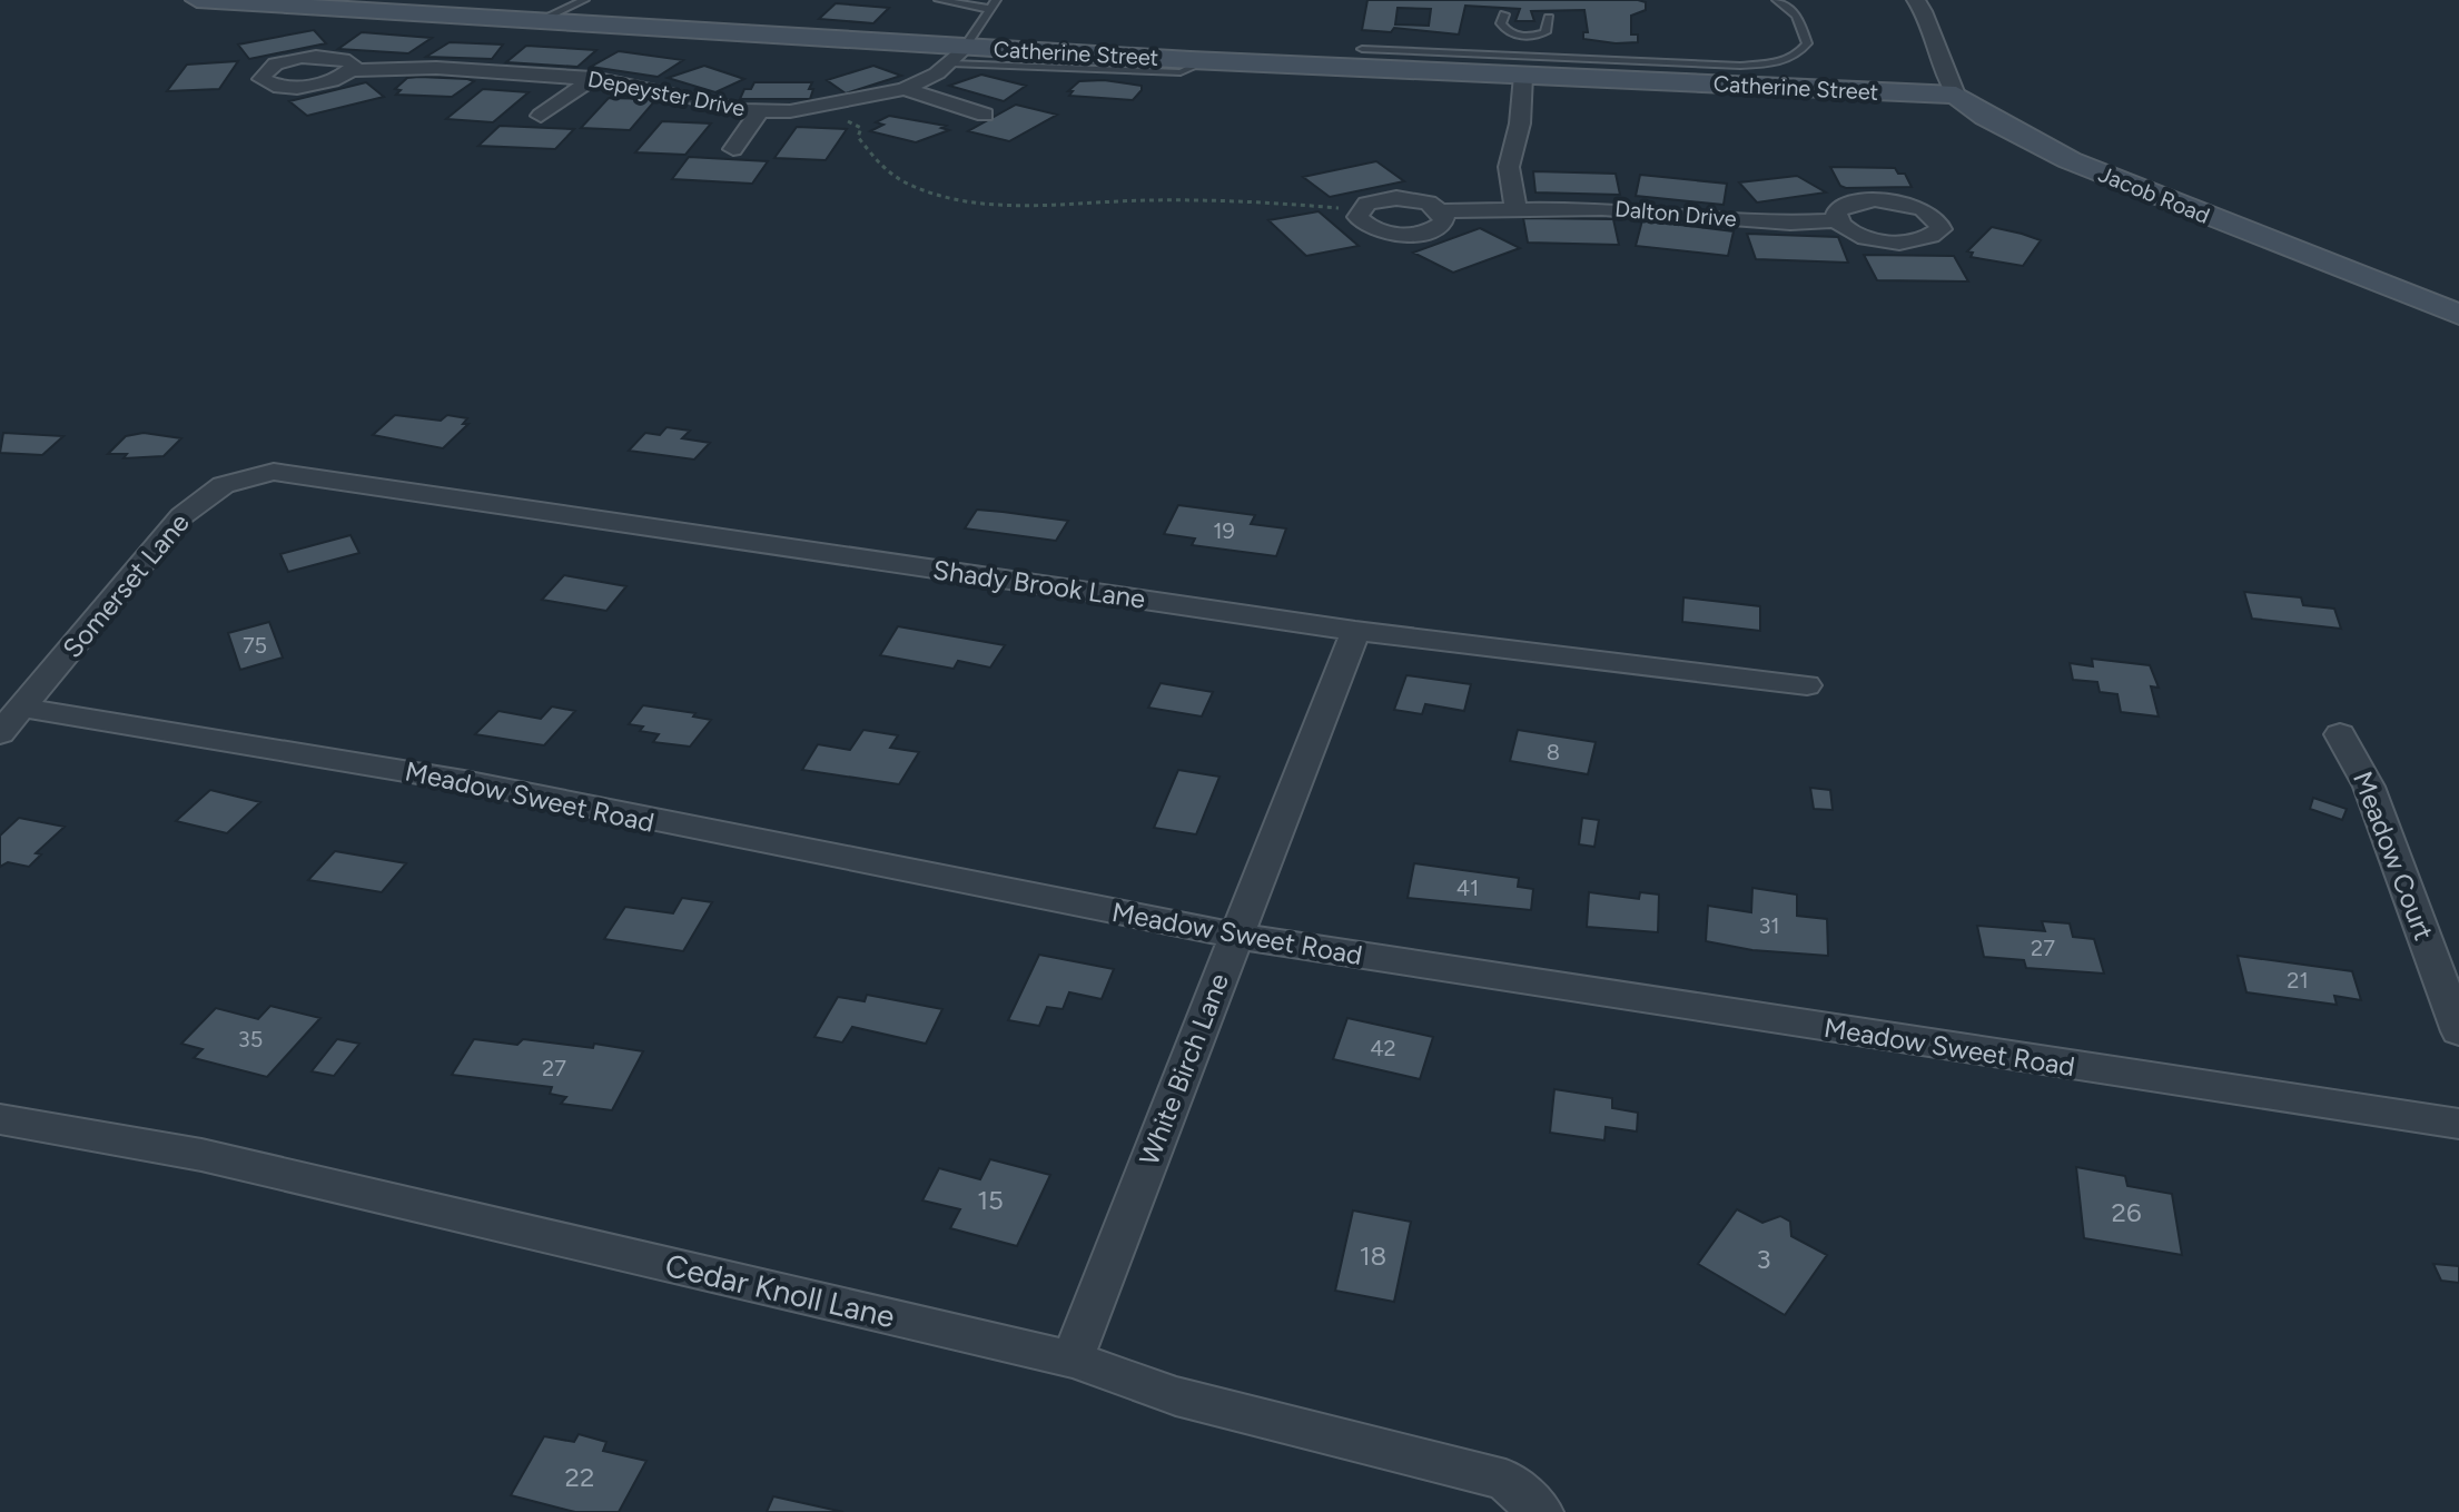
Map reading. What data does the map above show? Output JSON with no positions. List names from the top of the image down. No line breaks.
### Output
{"streets":{"street":["Catherine Street","Depeyster Drive","Jacob Road","Dalton Drive","Shady Brook Lane","Somerset Lane","Meadow Sweet Road","Meadow Court","White Birch Lane","Cedar Knoll Lane"]},"crossings":[["Catherine Street","Depeyster Drive"],["Catherine Street","Jacob Road"],["Shady Brook Lane","Somerset Lane"],["Shady Brook Lane","White Birch Lane"],["Somerset Lane","Meadow Sweet Road"],["Meadow Sweet Road","White Birch Lane"],["White Birch Lane","Cedar Knoll Lane"]],"house_numbers":["19","75","8","41","31","27","21","35","42","27","15","26","18","3","22"]}
